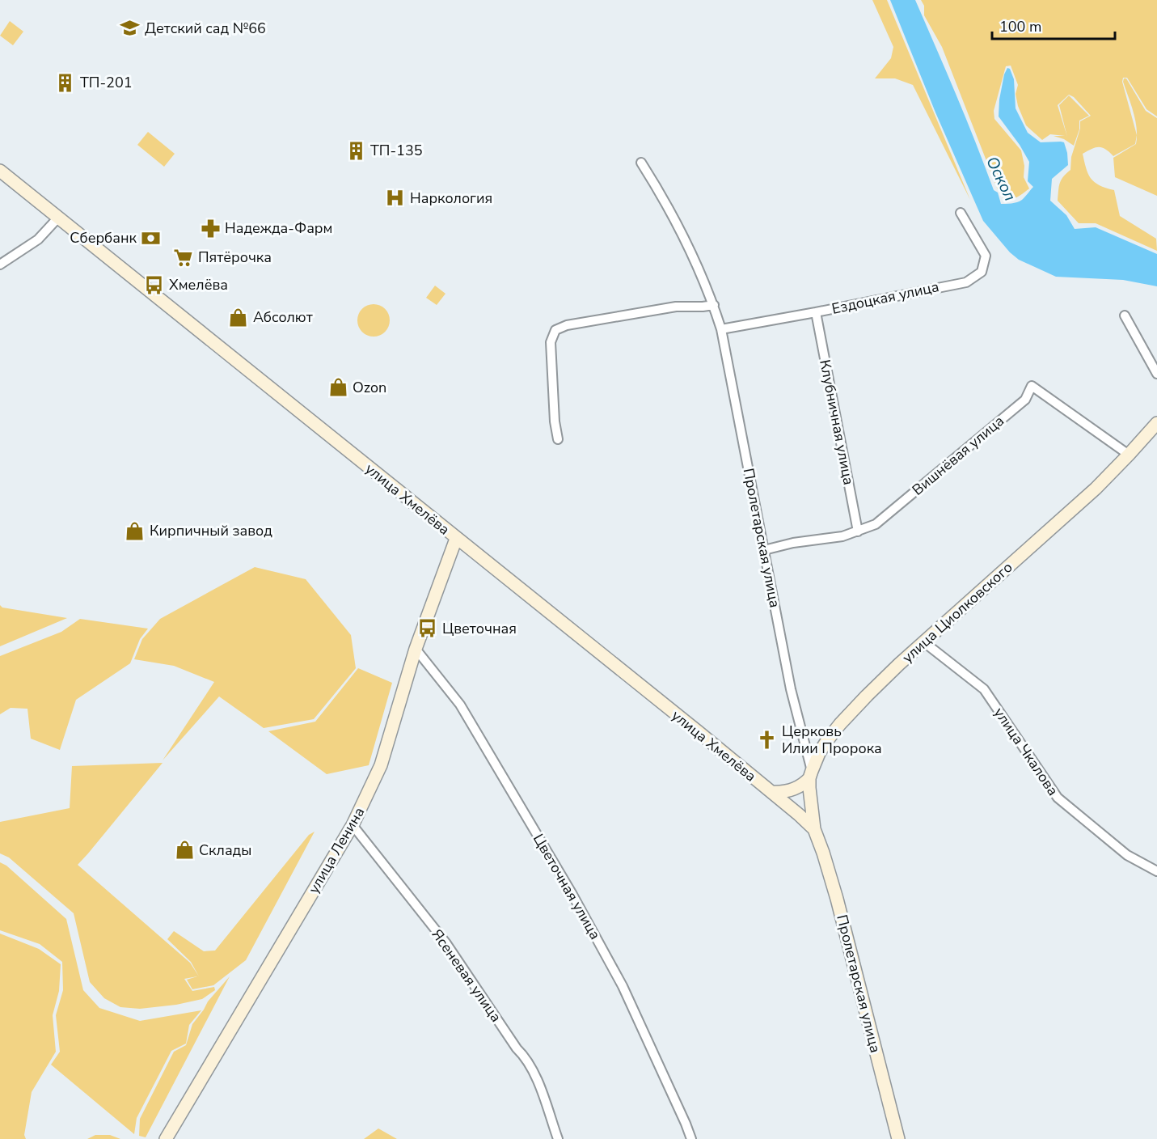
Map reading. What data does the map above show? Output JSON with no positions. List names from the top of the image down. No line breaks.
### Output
{"streets":{"main road":["улица Хмелёва","Пролетарская улица","улица Циолковского","улица Ленина"],"street":["Ездоцкая улица","Клубничная улица","Вишнёвая улица","улица Чкалова","Цветочная улица","Ясеневая улица"]},"crossings":[["Ездоцкая улица","Клубничная улица"],["Ездоцкая улица","Пролетарская улица"],["Клубничная улица","Вишнёвая улица"],["Вишнёвая улица","Пролетарская улица"],["Вишнёвая улица","улица Циолковского"],["улица Хмелёва","Пролетарская улица"],["улица Хмелёва","улица Ленина"],["Пролетарская улица","улица Циолковского"],["улица Циолковского","улица Чкалова"],["улица Ленина","Цветочная улица"],["улица Ленина","Ясеневая улица"]],"water":["Оскол"],"places":{"school or university":["Детский сад №66"],"building":["ТП-201","ТП-135"],"hospital":["Наркология"],"pharmacy":["Надежда-Фарм"],"bank":["Сбербанк"],"supermarket":["Пятёрочка"],"bus stop":["Хмелёва","Цветочная"],"shop":["Абсолют","Ozon","Кирпичный завод","Склады"],"church":["Церковь Илии Пророка"]},"scale_bar":"100 m"}
